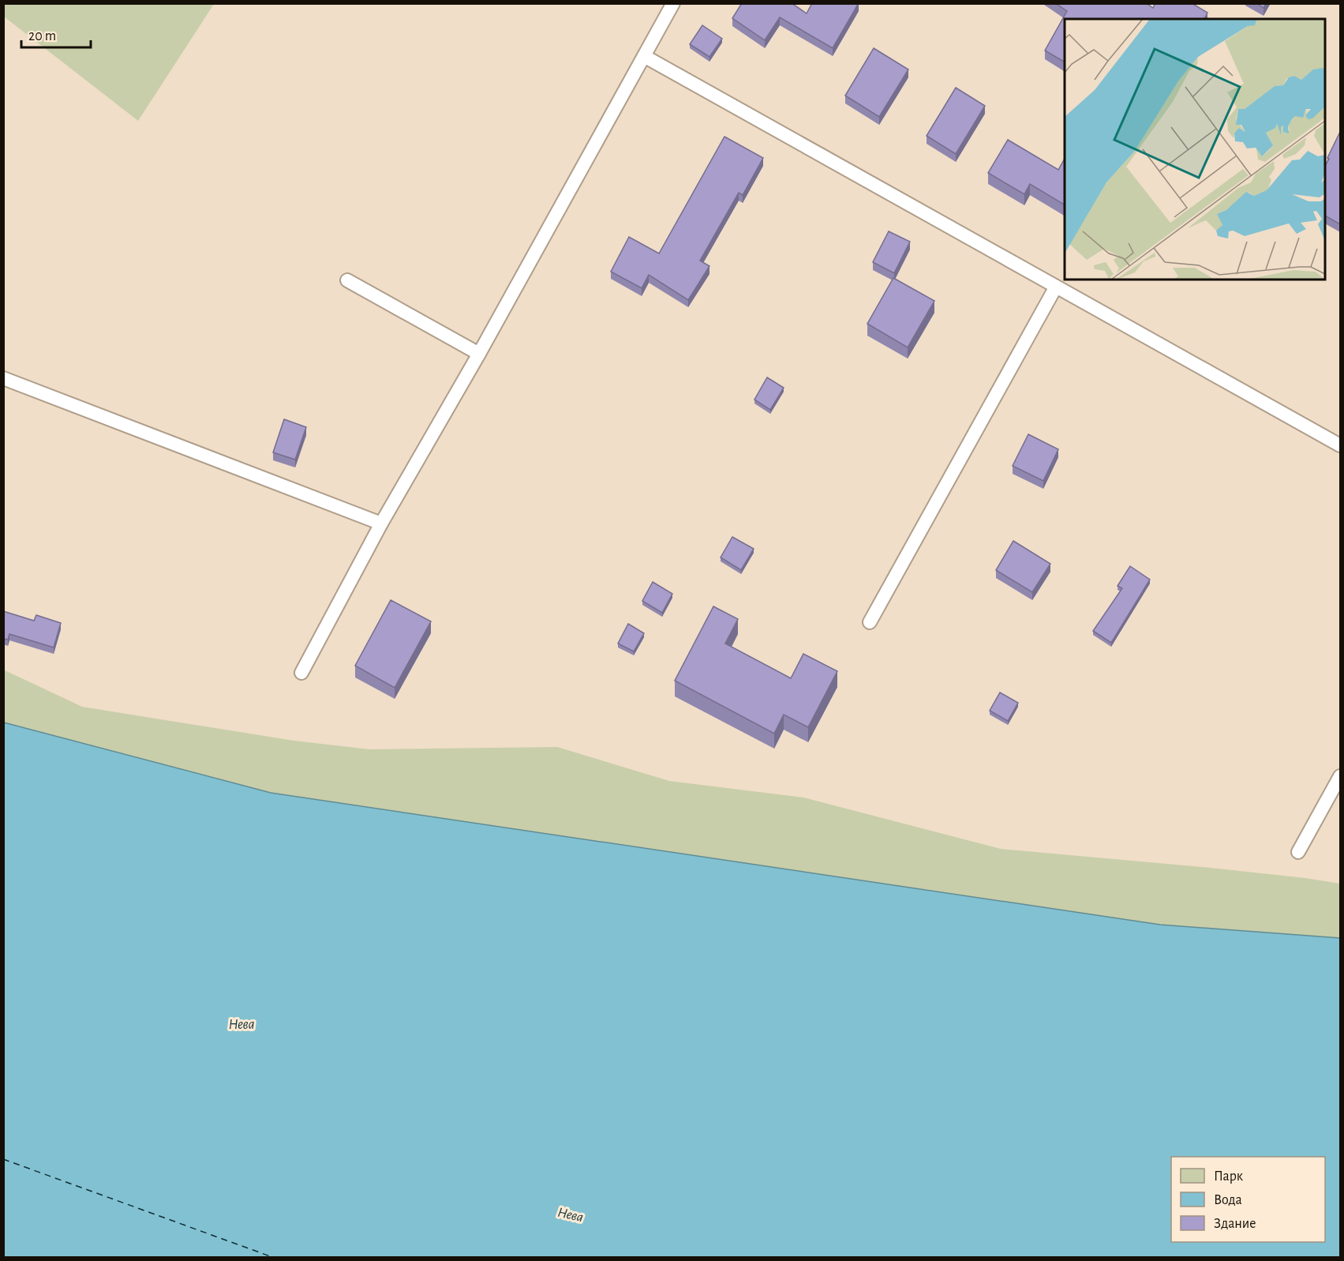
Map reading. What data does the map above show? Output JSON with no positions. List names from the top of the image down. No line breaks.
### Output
{"water":["Нева"],"legend":["Парк","Вода","Здание"],"scale_bar":"20 m"}
